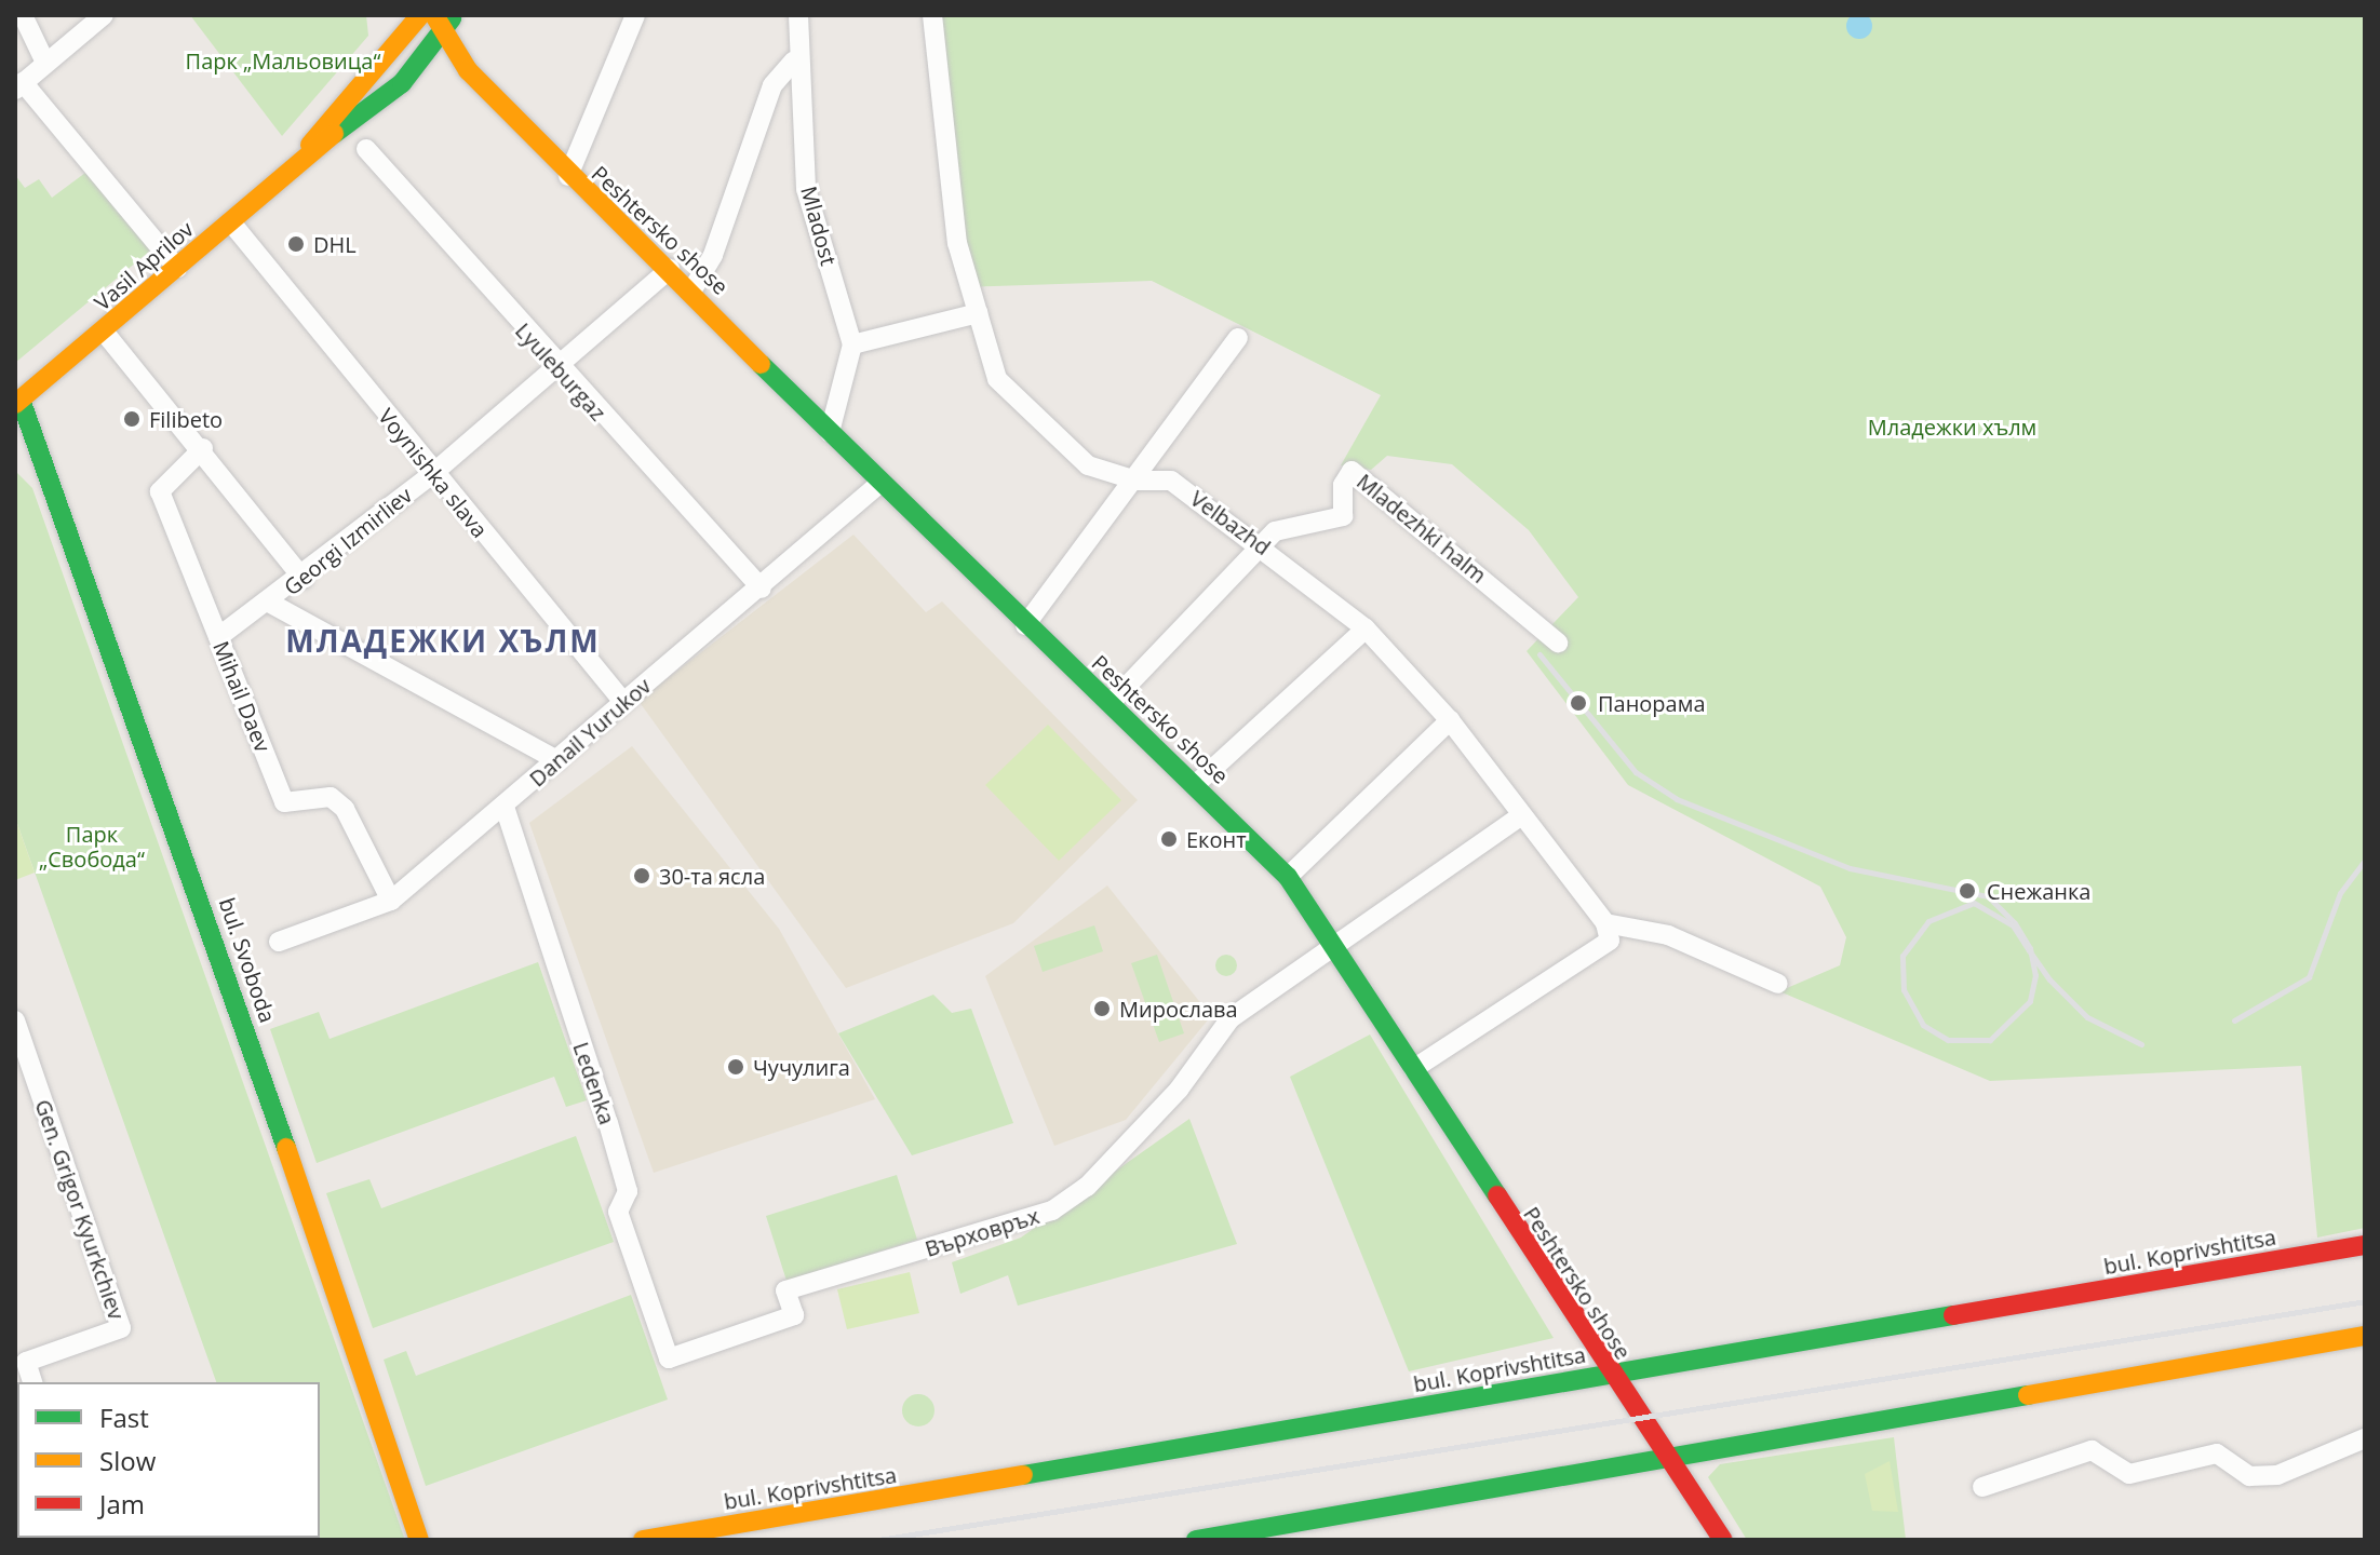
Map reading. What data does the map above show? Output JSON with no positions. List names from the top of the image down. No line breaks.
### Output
{"streets":{"main road":["Peshtersko shose","Vasil Aprilov","bul. Svoboda","bul. Koprivshtitsa"],"street":["Mladost","Lyuleburgaz","Voynishka slava","Velbazhd","Mladezhki halm","Georgi Izmirliev","Mihail Daev","Danail Yurukov","Ledenka","Gen. Grigor Kyurkchiev","Върховръх"]},"crossings":[["Peshtersko shose","Vasil Aprilov"],["Peshtersko shose","Georgi Izmirliev"],["Peshtersko shose","Danail Yurukov"],["Peshtersko shose","Върховръх"],["Peshtersko shose","bul. Koprivshtitsa"],["Vasil Aprilov","Voynishka slava"],["Vasil Aprilov","bul. Svoboda"],["Lyuleburgaz","Georgi Izmirliev"],["Lyuleburgaz","Danail Yurukov"],["Voynishka slava","Georgi Izmirliev"],["Voynishka slava","Danail Yurukov"],["Velbazhd","Mladezhki halm"],["Georgi Izmirliev","Mihail Daev"],["Mihail Daev","Danail Yurukov"],["Danail Yurukov","Ledenka"],["Ledenka","Върховръх"]],"districts":["МЛАДЕЖКИ ХЪЛМ"],"parks":["Парк „Мальовица“","Младежки хълм","Парк „Свобода“"],"places":["DHL","Filibeto","Панорама","Еконт","30-та ясла","Снежанка","Мирослава","Чучулига"],"legend":["Fast","Slow","Jam"]}
